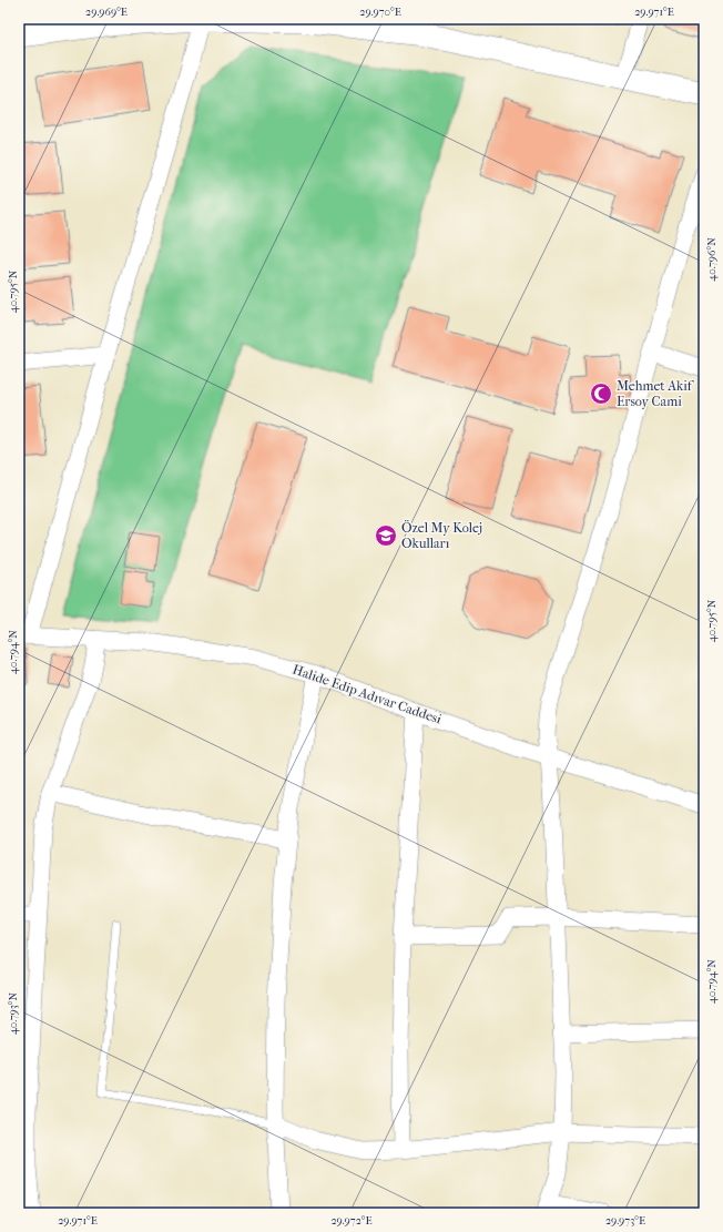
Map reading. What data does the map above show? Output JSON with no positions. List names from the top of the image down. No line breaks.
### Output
{"streets":{"street":["Halide Edip Adıvar Caddesi"]},"places":{"mosque":["Mehmet Akif Ersoy Cami"],"school or university":["Özel My Kolej Okulları"]},"coordinates":["29.969°E","29.970°E","29.971°E","40.796°N","40.795°N","40.794°N","40.793°N","29.972°E","29.973°E"]}
